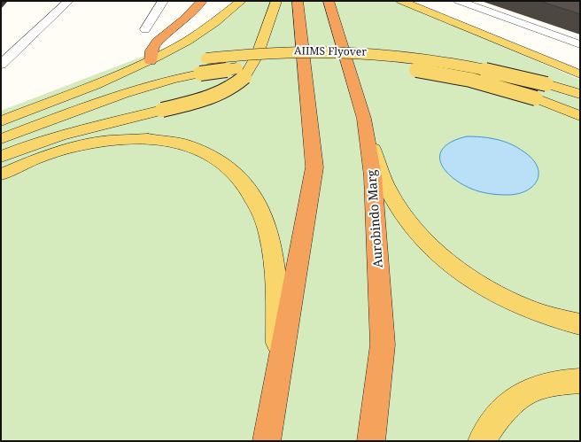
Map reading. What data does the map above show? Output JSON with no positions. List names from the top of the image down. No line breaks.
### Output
{"streets":{"highway":["Aurobindo Marg"],"main road":["AIIMS Flyover"]}}
